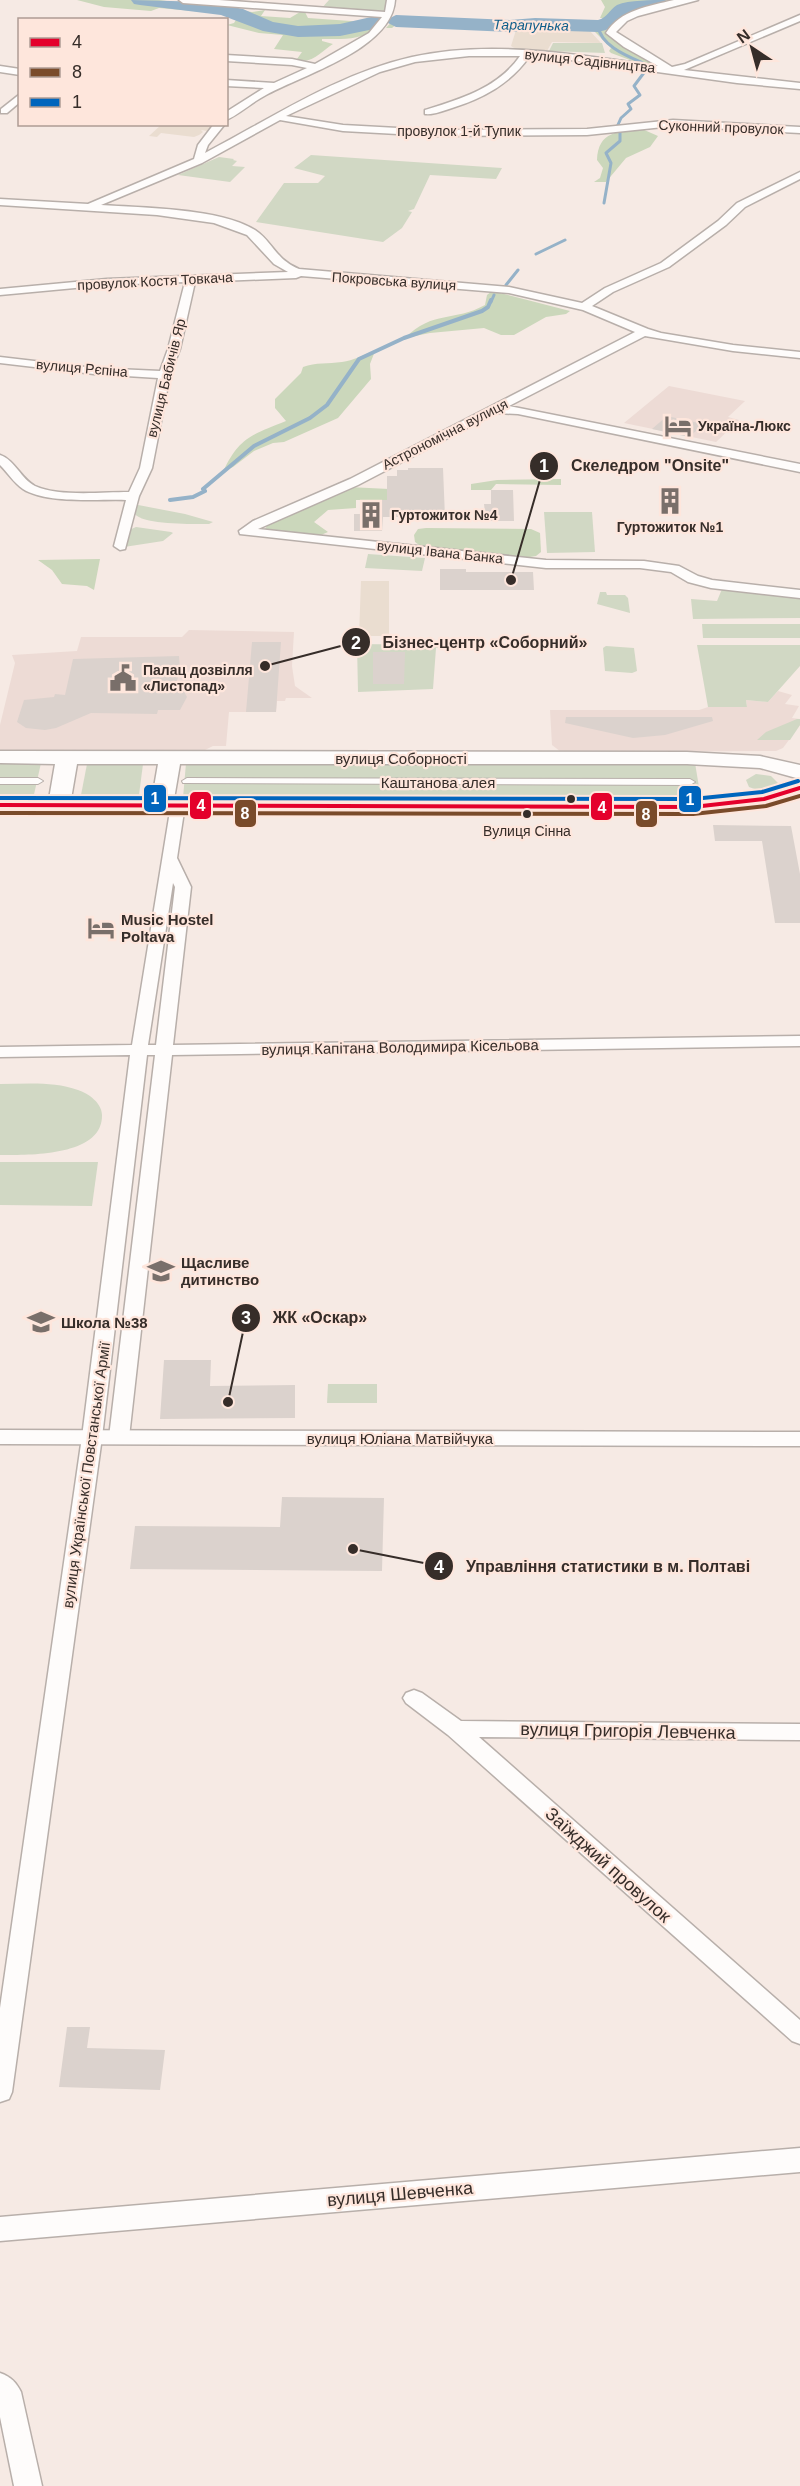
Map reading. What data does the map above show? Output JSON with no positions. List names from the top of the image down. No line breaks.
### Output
{"streets":{"main road":["вулиця Соборності"],"street":["вулиця Садівництва","Суконний провулок","провулок 1-й Тупик","провулок Костя Товкача","Покровська вулиця","вулиця Рєпіна","вулиця Бабичів Яр","Астрономічна вулиця","вулиця Івана Банка","Каштанова алея","вулиця Капітана Володимира Кісельова","вулиця Юліана Матвійчука","вулиця Української Повстанської Армії","вулиця Григорія Левченка","Заїжджий провулок","вулиця Шевченка"]},"crossings":[["вулиця Садівництва","провулок 1-й Тупик"],["вулиця Садівництва","Покровська вулиця"],["Суконний провулок","провулок 1-й Тупик"],["провулок Костя Товкача","Покровська вулиця"],["провулок Костя Товкача","вулиця Бабичів Яр"],["Покровська вулиця","Астрономічна вулиця"],["вулиця Рєпіна","вулиця Бабичів Яр"],["Астрономічна вулиця","вулиця Івана Банка"],["вулиця Капітана Володимира Кісельова","вулиця Української Повстанської Армії"],["вулиця Юліана Матвійчука","вулиця Української Повстанської Армії"],["вулиця Григорія Левченка","Заїжджий провулок"]],"water":["Тарапунька"],"places":{"hotel":["Україна-Люкс","Music Hostel Poltava"],"building":["Гуртожиток №1","Гуртожиток №4"],"other":["Скеледром \"Onsite\"","Бізнес-центр «Соборний»","Вулиця Сінна","ЖК «Оскар»","Управління статистики в м. Полтаві"],"public building":["Палац дозвілля «Листопад»"],"school or university":["Щасливе дитинство","Школа №38"]},"lines":["transit line 1","transit line 4","transit line 8"],"legend":["4","8","1"],"north":"top left"}
